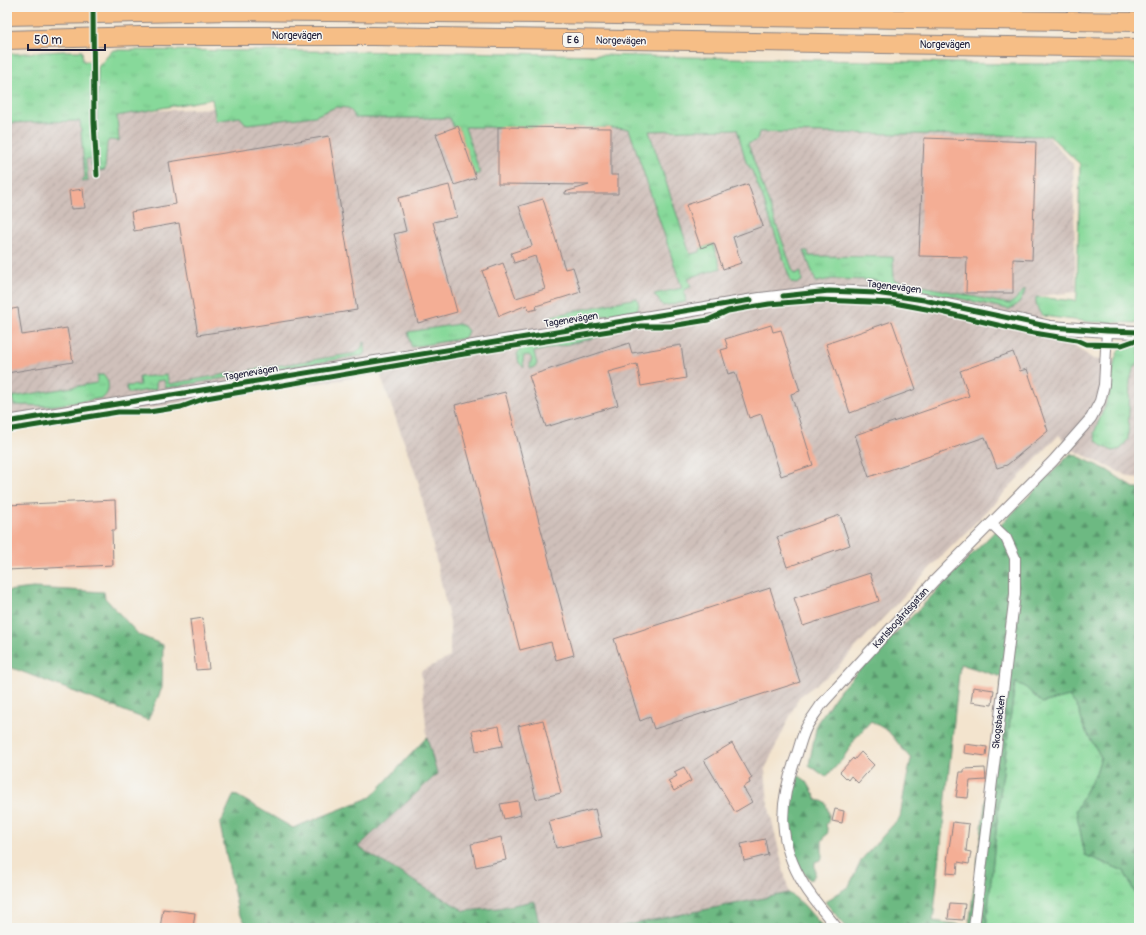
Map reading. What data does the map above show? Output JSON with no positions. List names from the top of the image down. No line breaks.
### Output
{"streets":{"highway":["Norgevägen","E 6"],"street":["Tagenevägen","Karlsbogårdsgatan","Skogsbacken"]},"crossings":[["Tagenevägen","Karlsbogårdsgatan"],["Karlsbogårdsgatan","Skogsbacken"]],"scale_bar":"50 m"}
